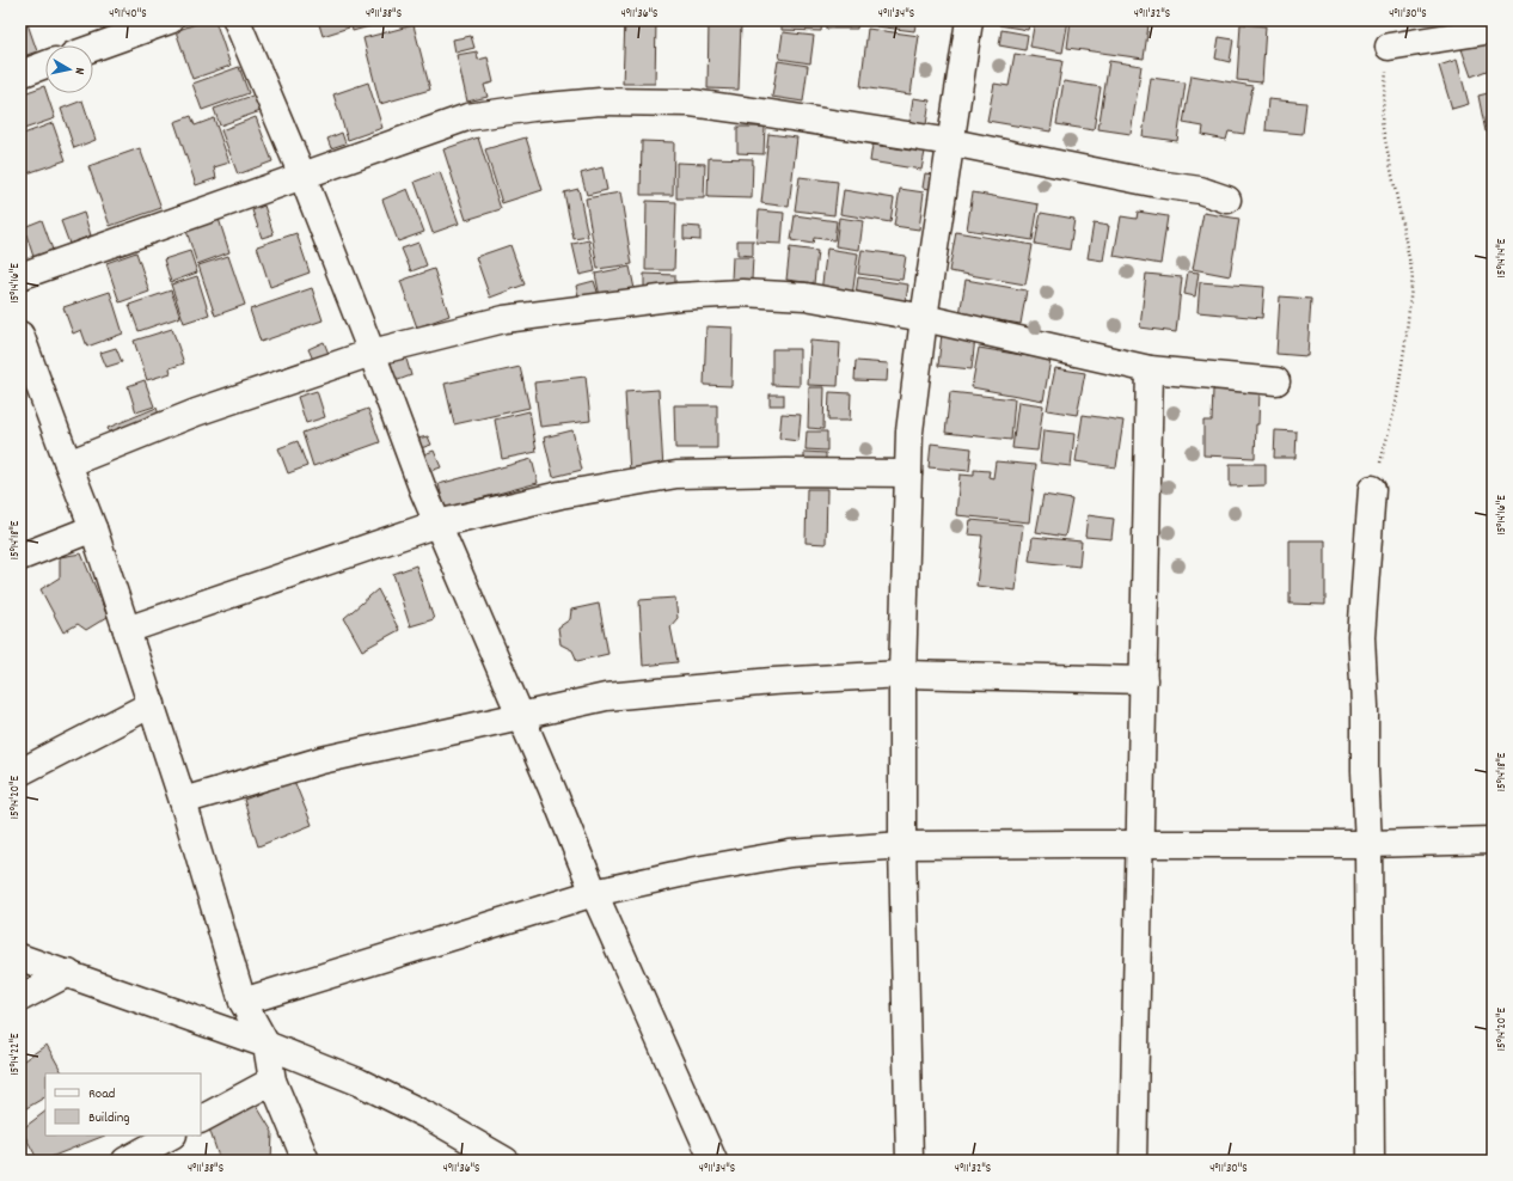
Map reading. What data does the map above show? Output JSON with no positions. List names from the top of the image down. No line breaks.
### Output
{"legend":["Road","Building"],"north":"right","coordinates":["4°11'40\"S","4°11'38\"S","4°11'36\"S","4°11'34\"S","4°11'32\"S","4°11'30\"S","15°14'14\"E","15°14'16\"E","15°14'18\"E","15°14'20\"E","15°14'22\"E"]}
